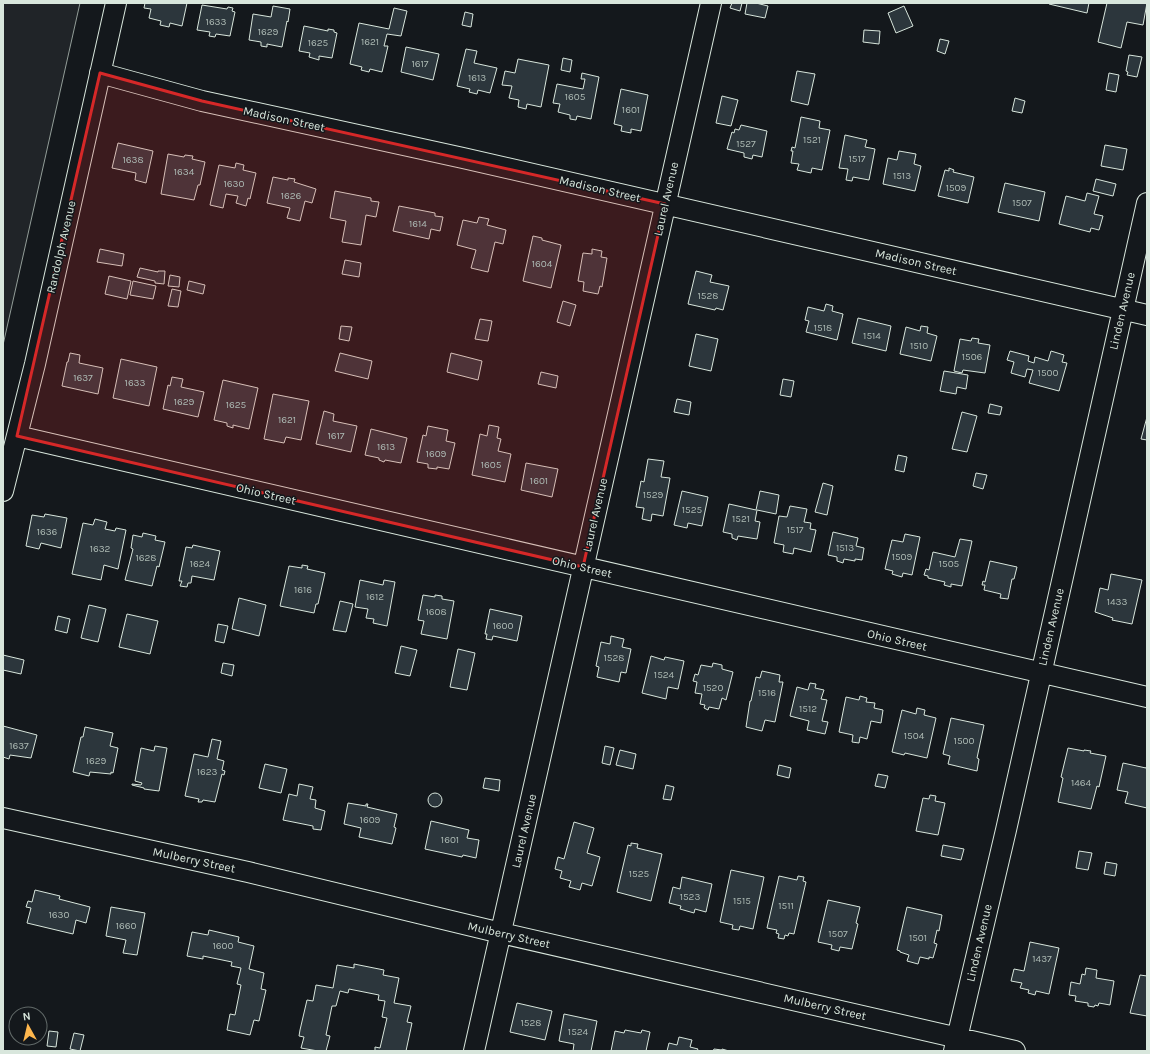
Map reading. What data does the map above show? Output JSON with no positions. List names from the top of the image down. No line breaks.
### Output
{"streets":{"street":["Madison Street","Laurel Avenue","Randolph Avenue","Linden Avenue","Ohio Street","Mulberry Street"]},"crossings":[["Madison Street","Laurel Avenue"],["Madison Street","Randolph Avenue"],["Madison Street","Linden Avenue"],["Laurel Avenue","Ohio Street"],["Laurel Avenue","Mulberry Street"],["Randolph Avenue","Ohio Street"],["Linden Avenue","Ohio Street"],["Linden Avenue","Mulberry Street"]],"house_numbers":["1633","1629","1621","1625","1617","1613","1605","1601","1521","1527","1517","1638","1634","1513","1630","1509","1626","1507","1614","1604","1528","1518","1514","1510","1506","1500","1637","1633","1629","1625","1621","1617","1613","1609","1605","1601","1529","1525","1521","1517","1636","1513","1632","1509","1628","1624","1505","1616","1612","1433","1608","1600","1528","1524","1520","1516","1512","1504","1500","1637","1629","1623","1464","1609","1601","1525","1523","1515","1511","1630","1660","1507","1501","1600","1437","1528","1524"],"north":"top"}
